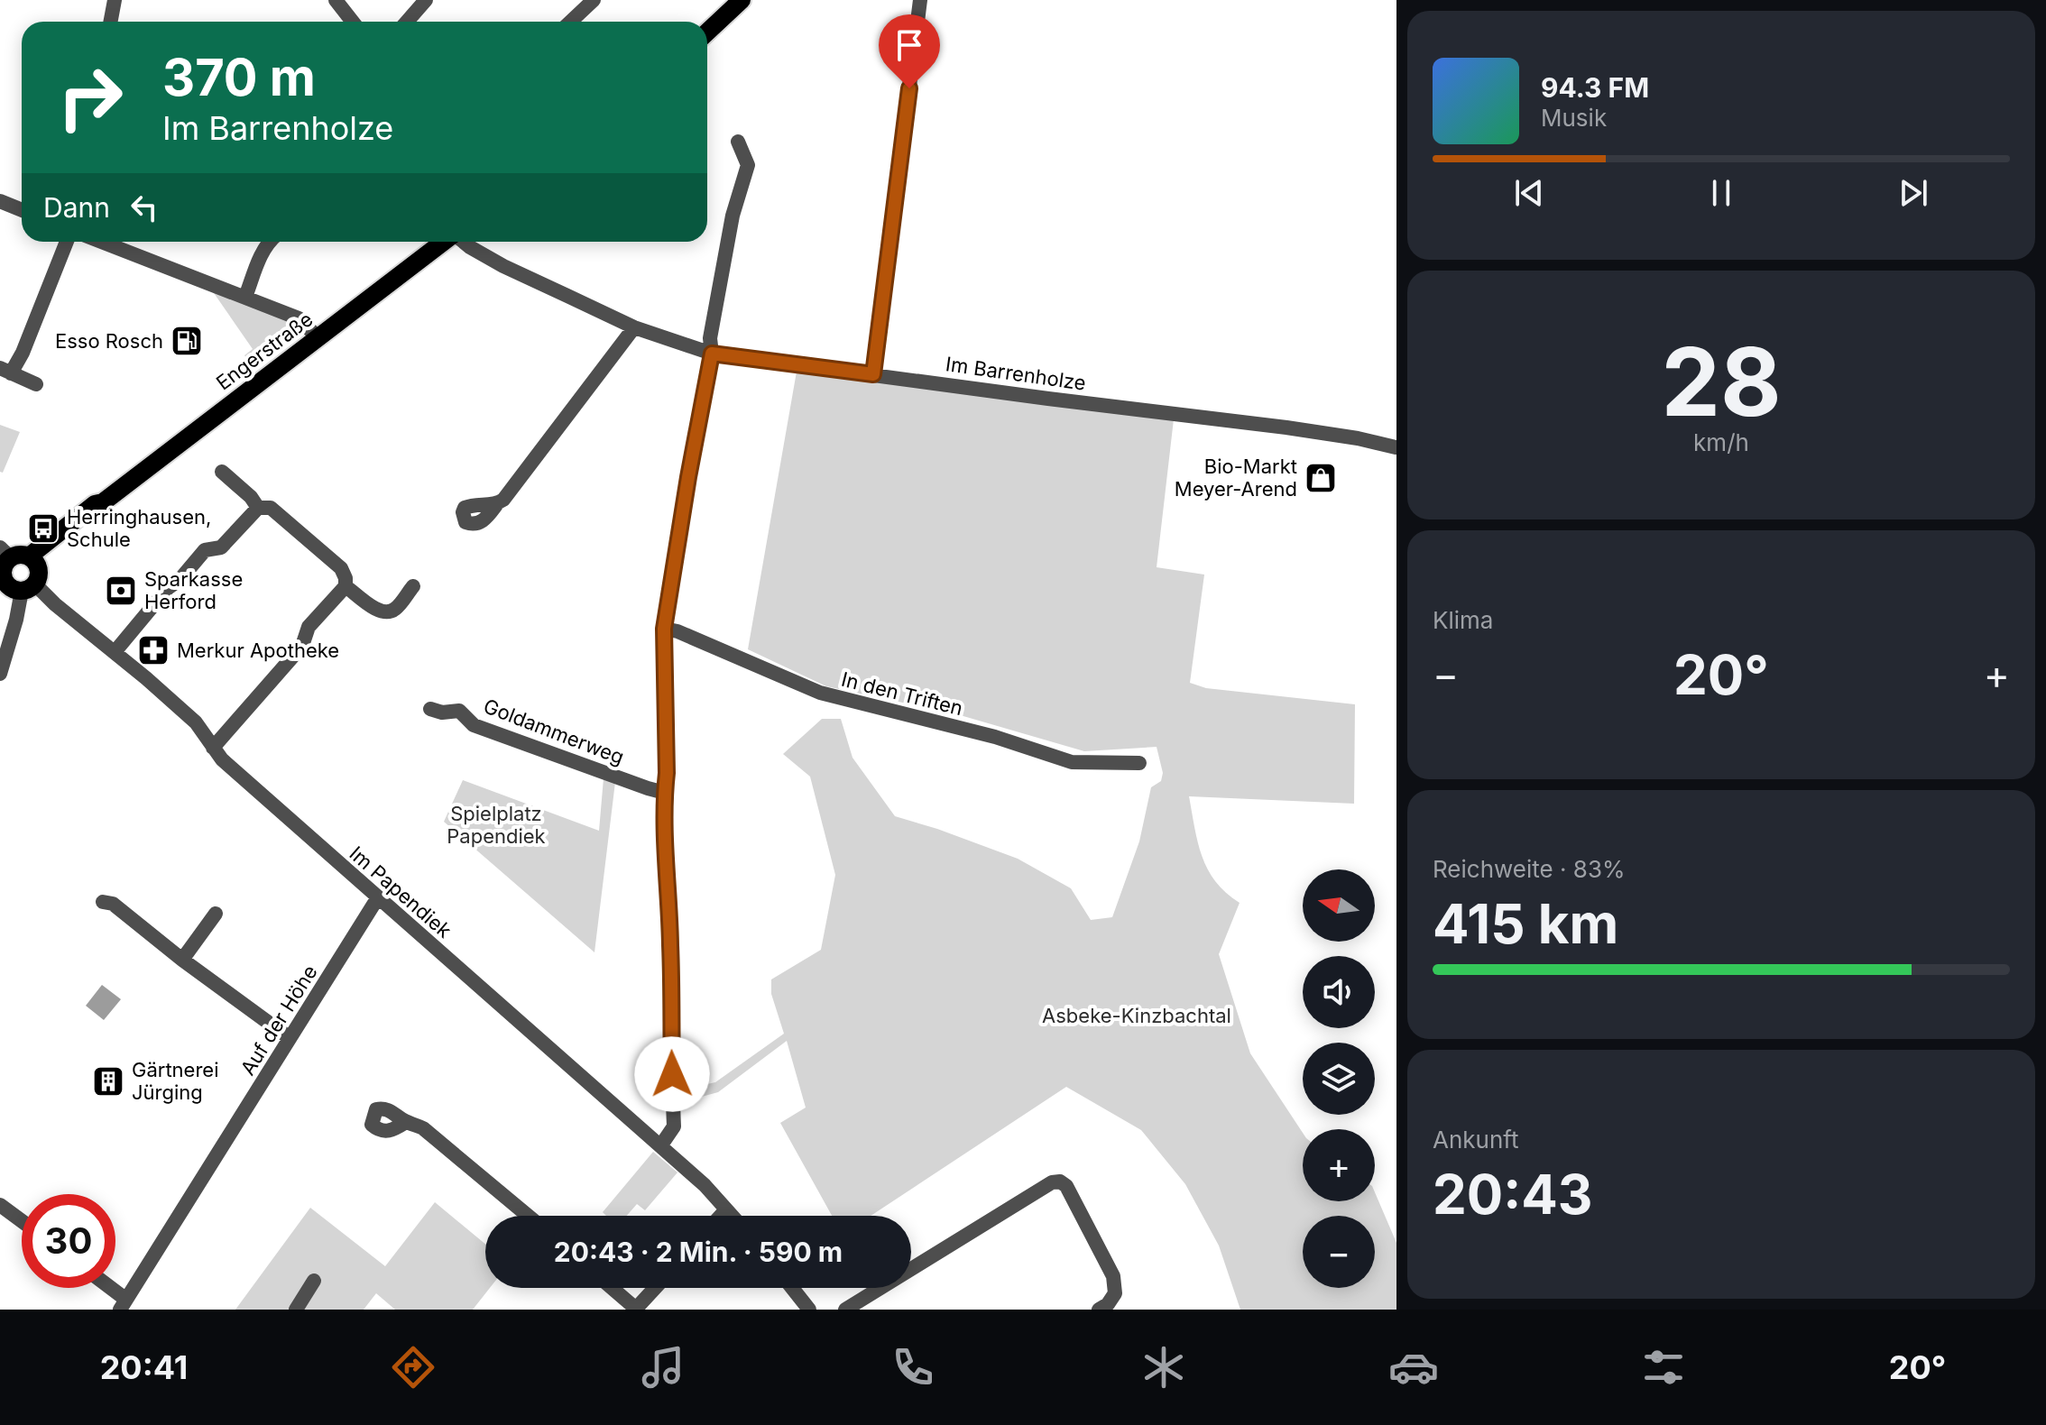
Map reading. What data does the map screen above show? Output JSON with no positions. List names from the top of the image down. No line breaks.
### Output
{"streets":{"main road":["Engerstraße"],"street":["Im Barrenholze","In den Triften","Goldammerweg","Im Papendiek","Auf der Höhe"]},"crossings":[["Engerstraße","Im Papendiek"],["Im Papendiek","Auf der Höhe"]],"parks":["Spielplatz Papendiek","Asbeke-Kinzbachtal"],"places":{"fuel station":["Esso Rosch"],"shop":["Bio-Markt Meyer-Arend"],"bus stop":["Herringhausen, Schule"],"bank":["Sparkasse Herford"],"pharmacy":["Merkur Apotheke"],"building":["Gärtnerei Jürging"]},"north":"left","page":{"turn":["370 m","Im Barrenholze"],"song":["94.3 FM","Musik"],"then":"Dann","tile":[["28","km/h"],"Klima",["Reichweite · 83%","415 km"],["Ankunft","20:43"]],"heat":["−","20°","+"],"map_buttons":["+","−"],"limit":"30","trip":"20:43 · 2 Min. · 590 m","tabs":["20:41","20°"]}}
